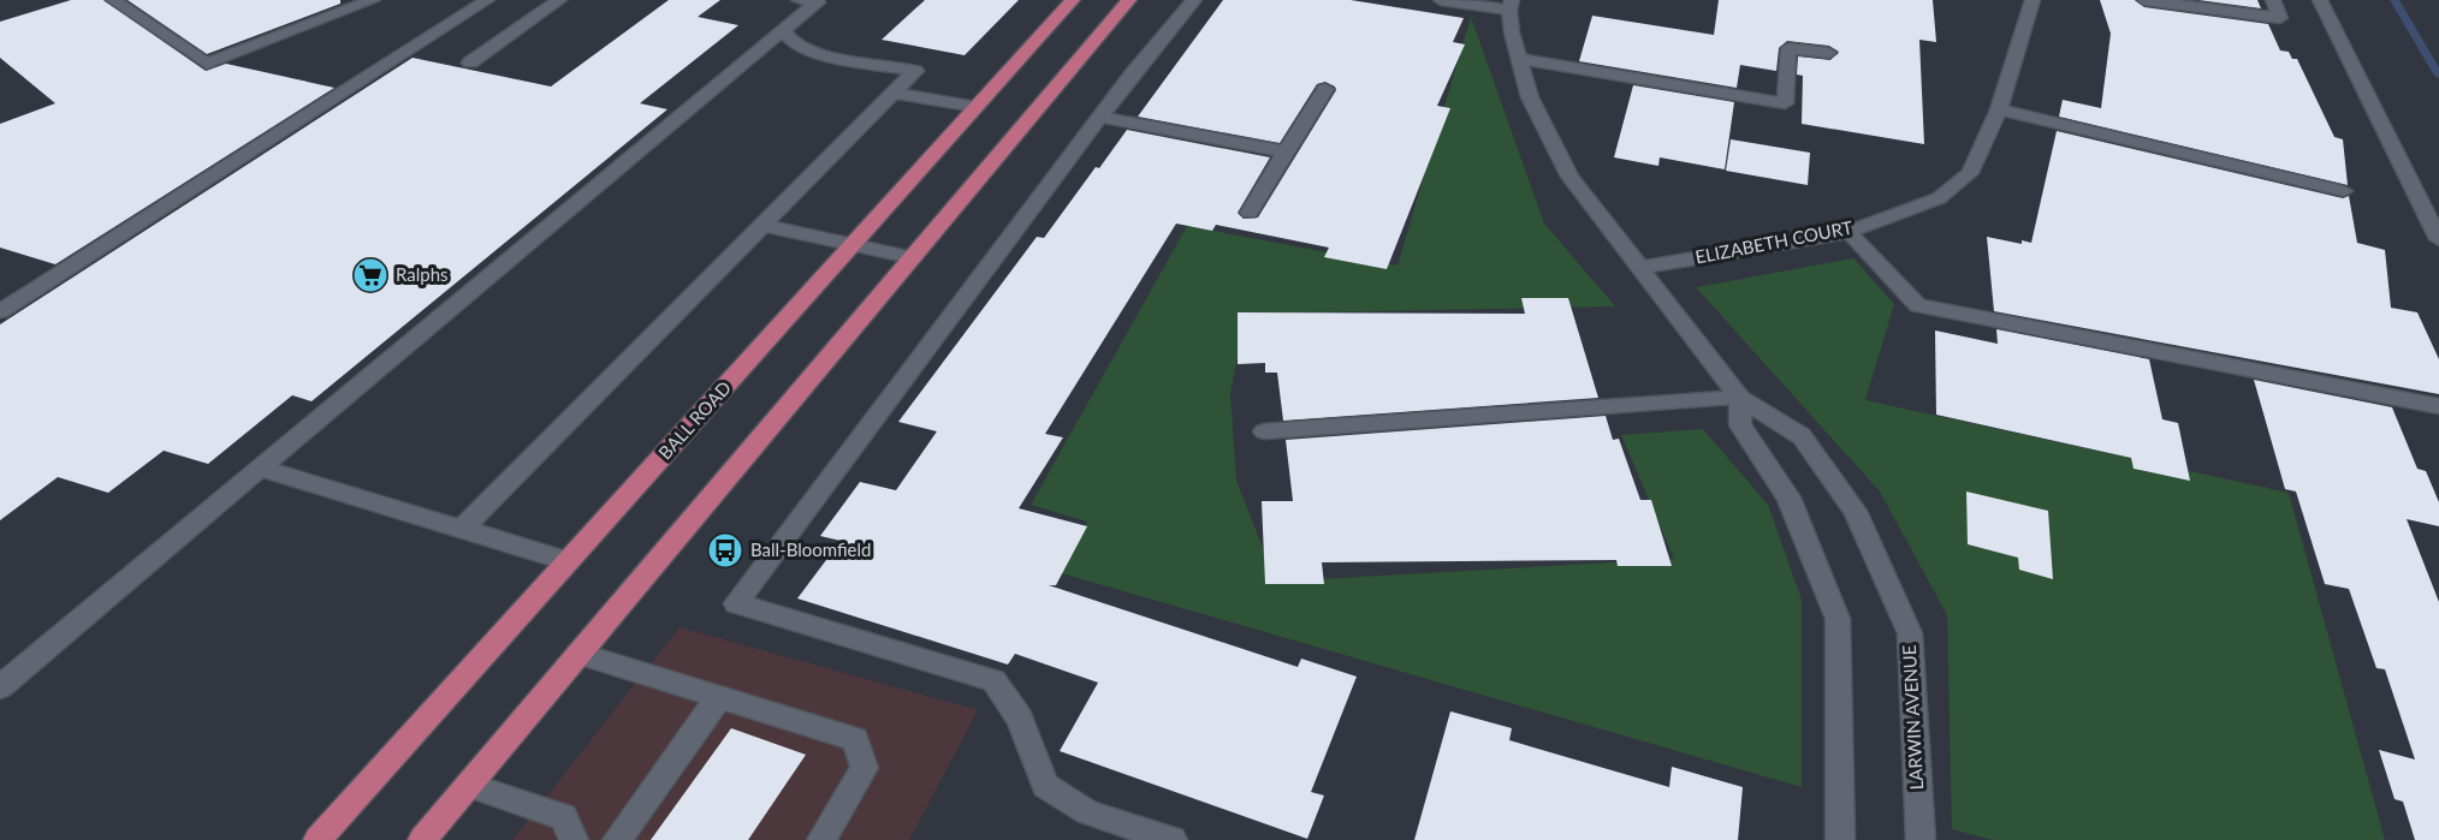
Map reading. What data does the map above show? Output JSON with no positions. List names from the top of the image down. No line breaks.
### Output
{"streets":{"main road":["BALL ROAD"],"street":["ELIZABETH COURT","LARWIN AVENUE"]},"crossings":[["ELIZABETH COURT","LARWIN AVENUE"]],"places":{"supermarket":["Ralphs"],"bus stop":["Ball-Bloomfield"]}}
